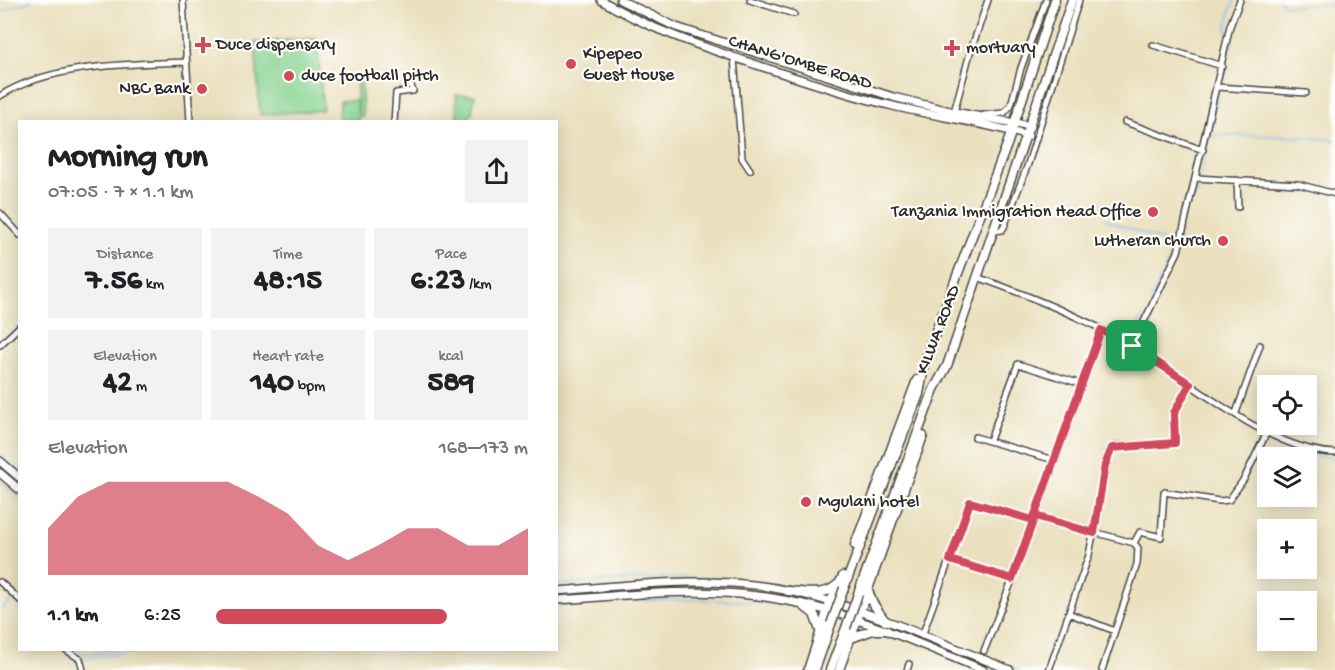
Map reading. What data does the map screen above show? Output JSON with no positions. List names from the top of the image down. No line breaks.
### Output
{"streets":{"highway":["KILWA ROAD"],"main road":["CHANG'OMBE ROAD"]},"crossings":[["CHANG'OMBE ROAD","KILWA ROAD"]],"places":{"health":["Duce dispensary","mortuary"],"other":["Kipepeo Guest House","duce football pitch","NBC Bank","Tanzania Immigration Head Office","Lutheran church","Mgulani hotel"]},"page":{"heading":["Morning run","07:05 · 7 × 1.1 km"],"stats":[["Distance","7.56 km"],["Time","48:15"],["Pace","6:23 /km"],["Elevation","42 m"],["Heart rate","140 bpm"],["kcal","589"]],"map_buttons":["+","−"],"chart":["Elevation","168–173 m"],"list":[{"name":"1.1 km","note":"6:25"}]}}
